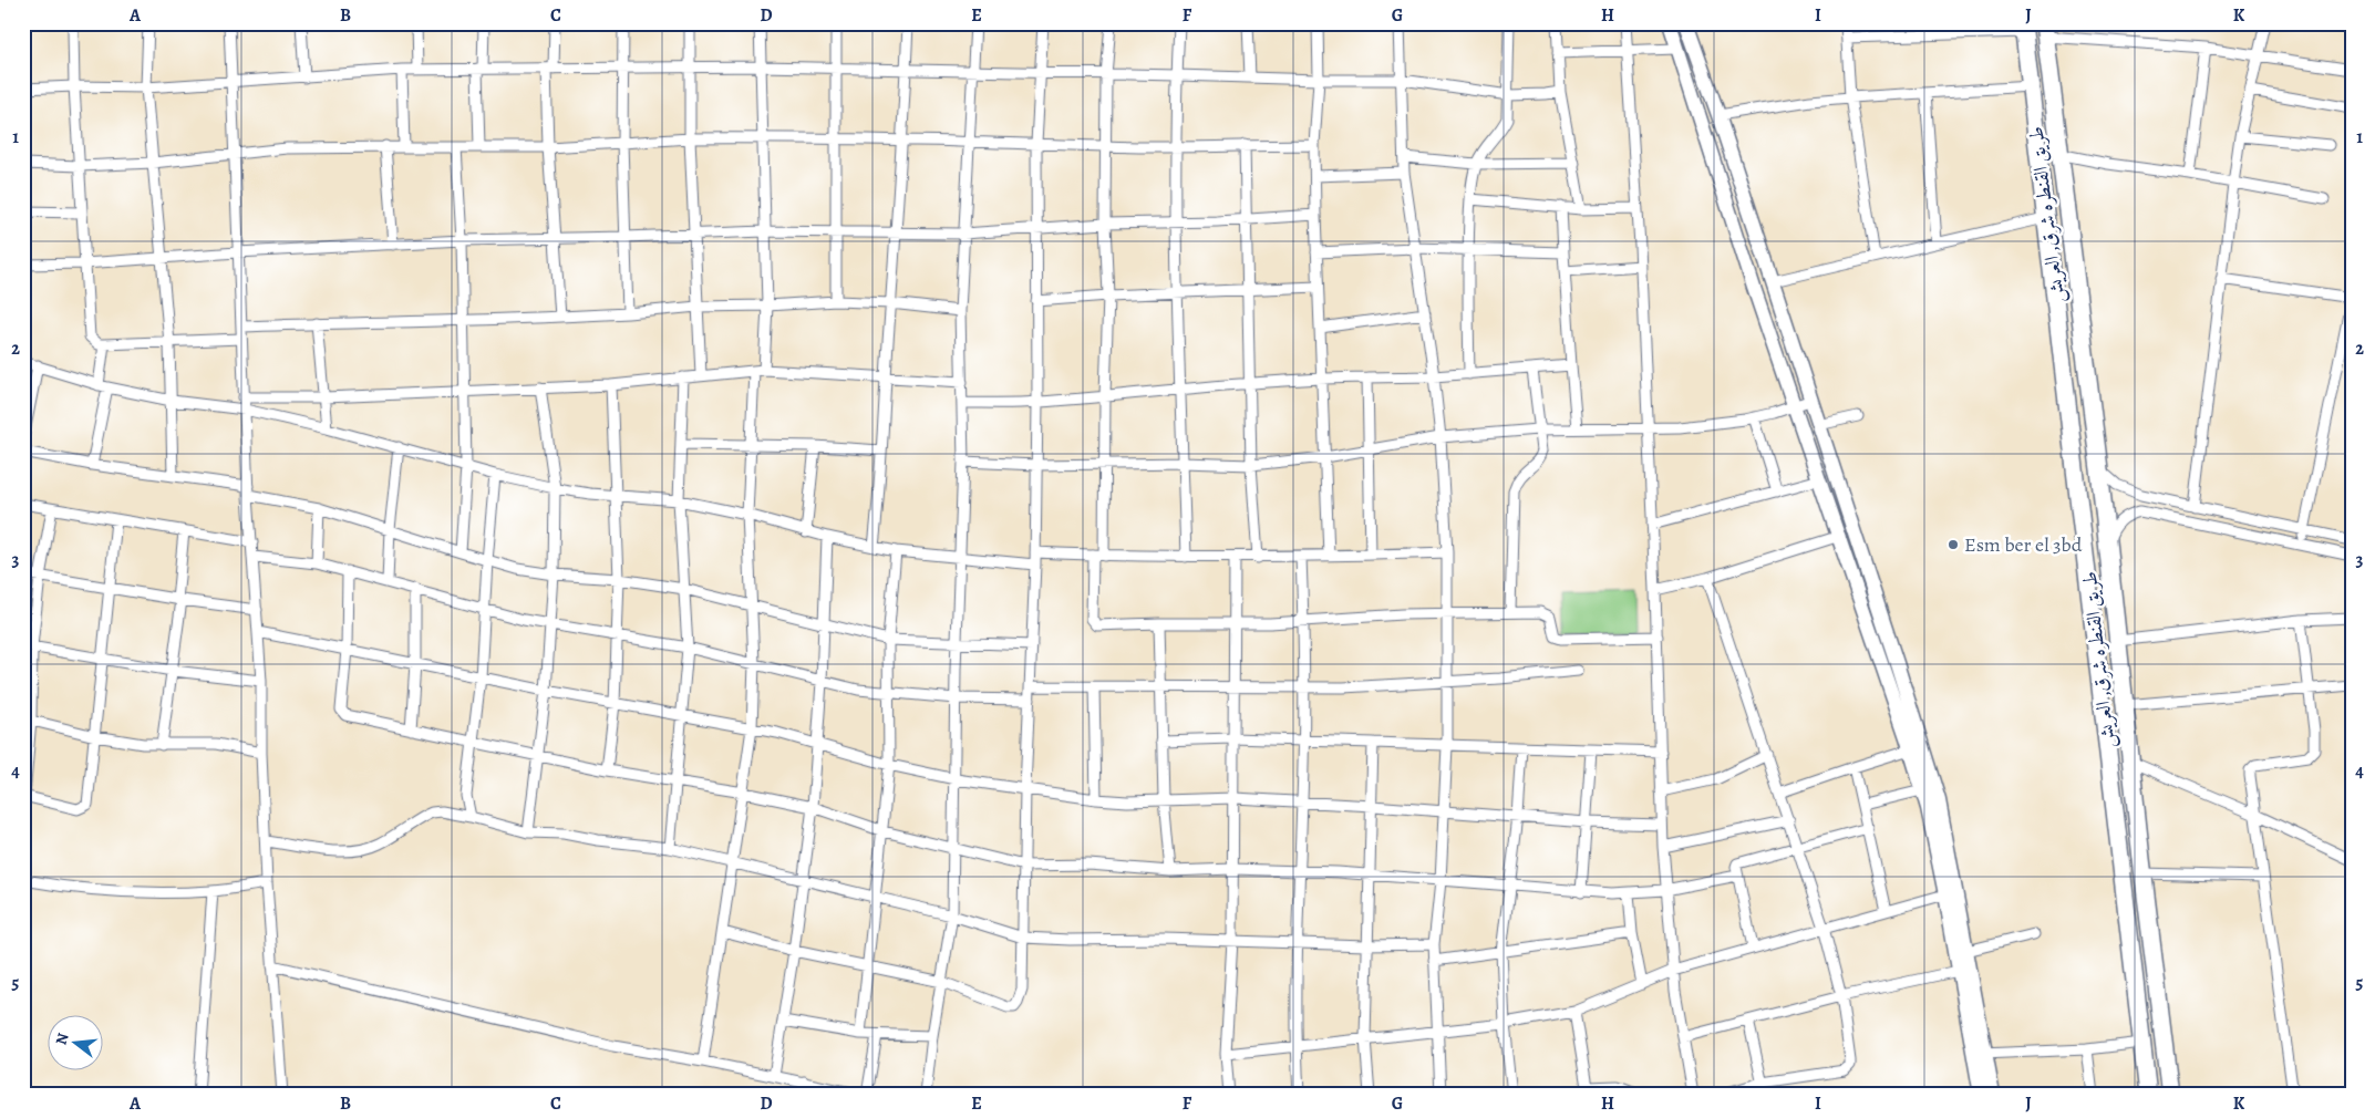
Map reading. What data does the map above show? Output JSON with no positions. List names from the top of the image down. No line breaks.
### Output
{"streets":{"highway":["طريق القنطره شرق, العريش"]},"places":["Esm ber el 3bd"],"north":"left","grid":{"columns":["A","B","C","D","E","F","G","H","I","J","K"],"rows":["1","2","3","4","5"]}}
